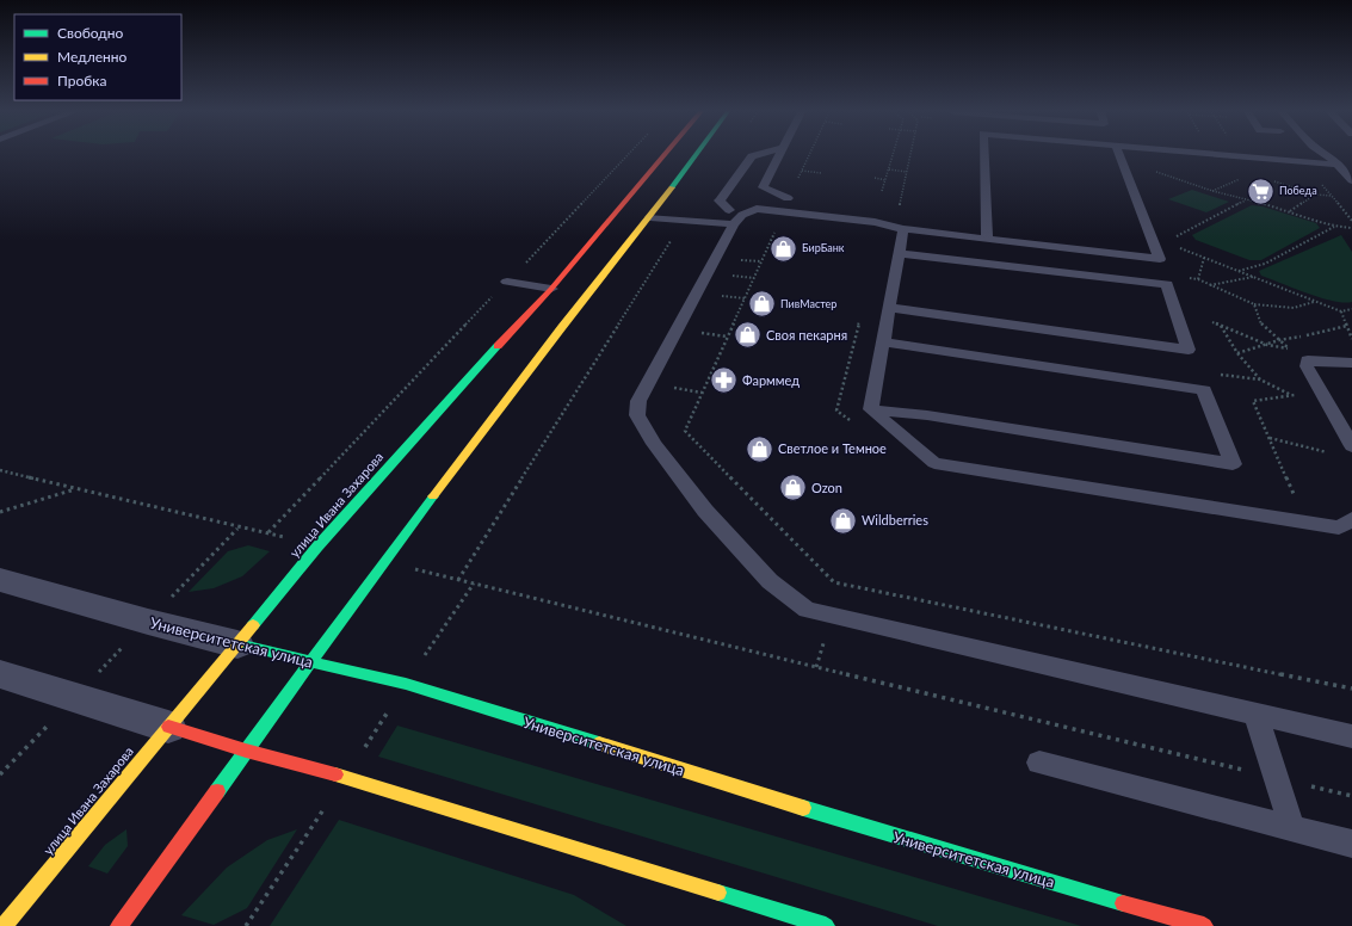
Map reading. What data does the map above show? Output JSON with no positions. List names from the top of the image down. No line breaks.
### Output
{"streets":{"main road":["улица Ивана Захарова","Университетская улица"]},"crossings":[["улица Ивана Захарова","Университетская улица"]],"places":{"supermarket":["Победа"],"shop":["БирБанк","ПивМастер","Своя пекарня","Светлое и Темное","Ozon","Wildberries"],"pharmacy":["Фарммед"]},"legend":["Свободно","Медленно","Пробка"]}
